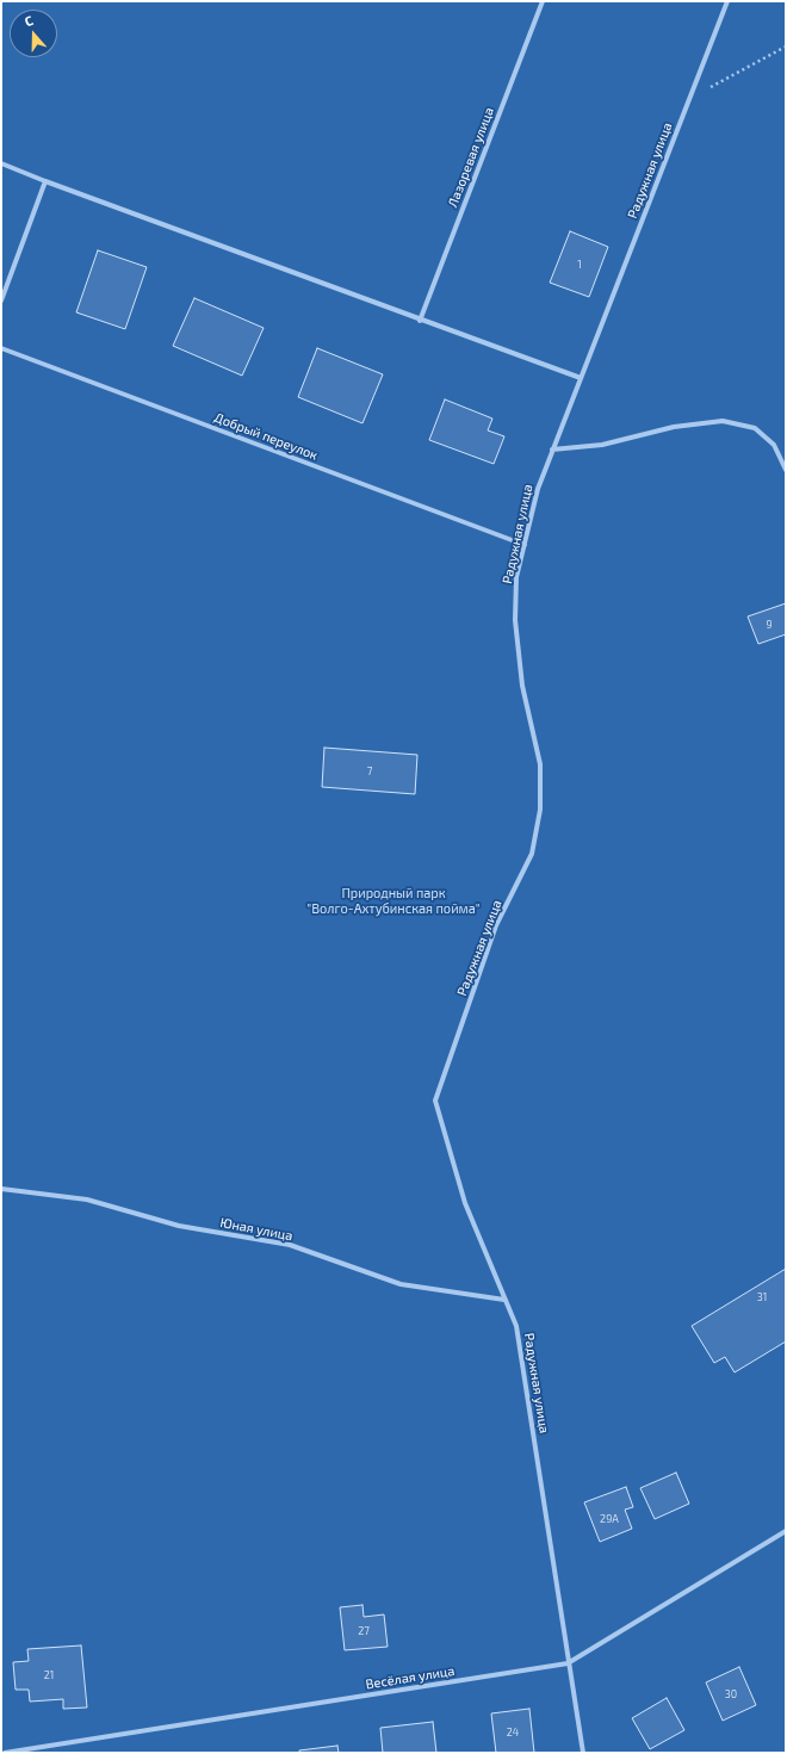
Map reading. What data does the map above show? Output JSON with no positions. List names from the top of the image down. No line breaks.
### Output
{"streets":{"street":["Лазоревая улица","Радужная улица","Добрый переулок","Юная улица","Весёлая улица"]},"crossings":[["Радужная улица","Добрый переулок"],["Радужная улица","Юная улица"],["Радужная улица","Весёлая улица"]],"parks":["Природный парк \"Волго-Ахтубинская пойма\""],"house_numbers":["1","9","7","31","29А","27","21","30","24"],"north":"top"}
